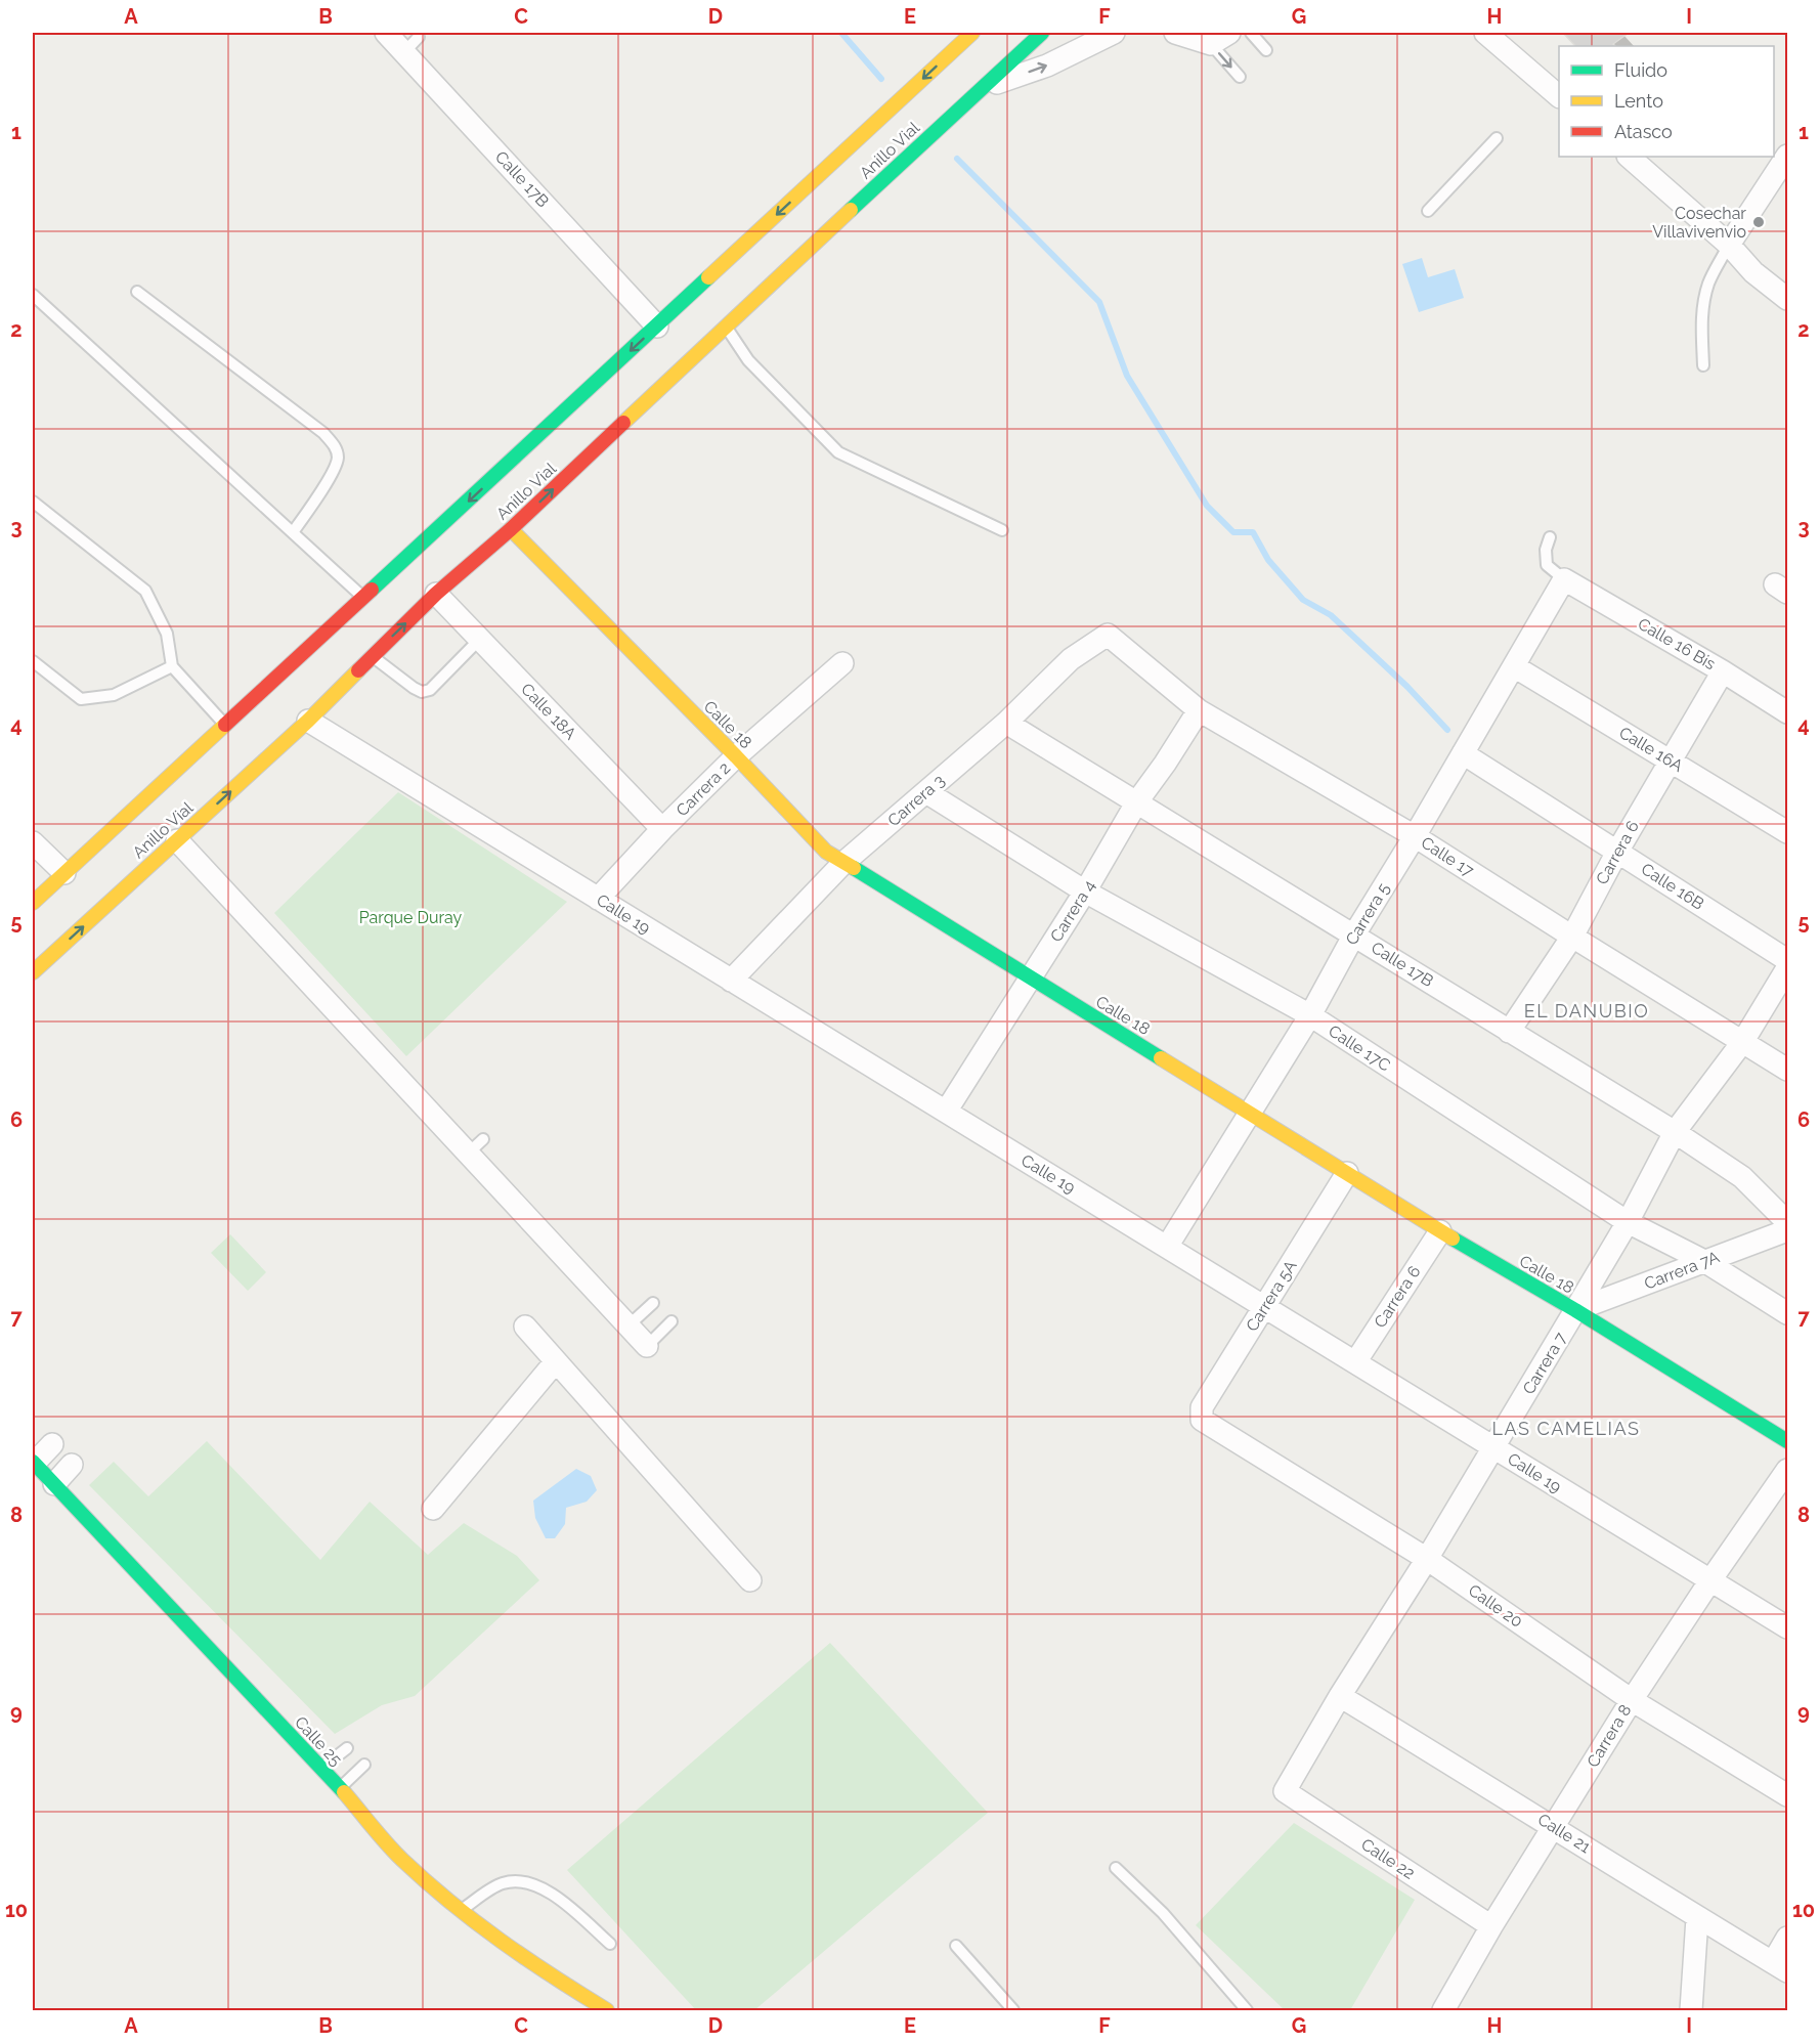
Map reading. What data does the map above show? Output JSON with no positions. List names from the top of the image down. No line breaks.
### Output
{"streets":{"main road":["Anillo Vial","Calle 18","Calle 25"],"street":["Calle 17B","Calle 16 Bis","Calle 18A","Calle 16A","Carrera 2","Carrera 3","Carrera 6","Calle 17","Calle 16B","Carrera 4","Calle 19","Carrera 5","Calle 17C","Carrera 7A","Carrera 5A","Carrera 7","Calle 20","Carrera 8","Calle 21","Calle 22"]},"crossings":[["Anillo Vial","Calle 17B"],["Anillo Vial","Calle 18A"],["Anillo Vial","Calle 18"],["Anillo Vial","Calle 19"],["Calle 17B","Carrera 3"],["Calle 17B","Carrera 6"],["Calle 17B","Carrera 4"],["Calle 17B","Carrera 5"],["Calle 17B","Carrera 7"],["Calle 16 Bis","Carrera 6"],["Calle 16 Bis","Carrera 5"],["Calle 18A","Carrera 2"],["Calle 18","Carrera 2"],["Calle 18","Carrera 3"],["Calle 18","Carrera 6"],["Calle 18","Carrera 4"],["Calle 18","Carrera 5"],["Calle 18","Carrera 7A"],["Calle 18","Carrera 5A"],["Calle 18","Carrera 7"],["Calle 16A","Carrera 6"],["Calle 16A","Carrera 5"],["Carrera 2","Calle 19"],["Carrera 3","Calle 17"],["Carrera 3","Calle 19"],["Carrera 3","Calle 17C"],["Carrera 6","Calle 17"],["Carrera 6","Calle 16B"],["Carrera 6","Calle 19"],["Calle 17","Carrera 4"],["Calle 17","Carrera 5"],["Calle 17","Carrera 7"],["Calle 16B","Carrera 5"],["Carrera 4","Calle 19"],["Carrera 4","Calle 17C"],["Calle 19","Carrera 5"],["Calle 19","Carrera 5A"],["Calle 19","Carrera 7"],["Calle 19","Carrera 8"],["Carrera 5","Calle 17C"],["Calle 17C","Carrera 7A"],["Calle 17C","Carrera 7"],["Carrera 7A","Carrera 7"],["Carrera 5A","Calle 20"],["Carrera 7","Calle 20"],["Carrera 7","Calle 21"],["Carrera 7","Calle 22"],["Calle 20","Carrera 8"],["Carrera 8","Calle 21"],["Carrera 8","Calle 22"]],"districts":["EL DANUBIO","LAS CAMELIAS"],"parks":["Parque Duray"],"places":["Cosechar Villavivenvio"],"legend":["Fluido","Lento","Atasco"],"grid":{"columns":["A","B","C","D","E","F","G","H","I"],"rows":["1","2","3","4","5","6","7","8","9","10"]}}
